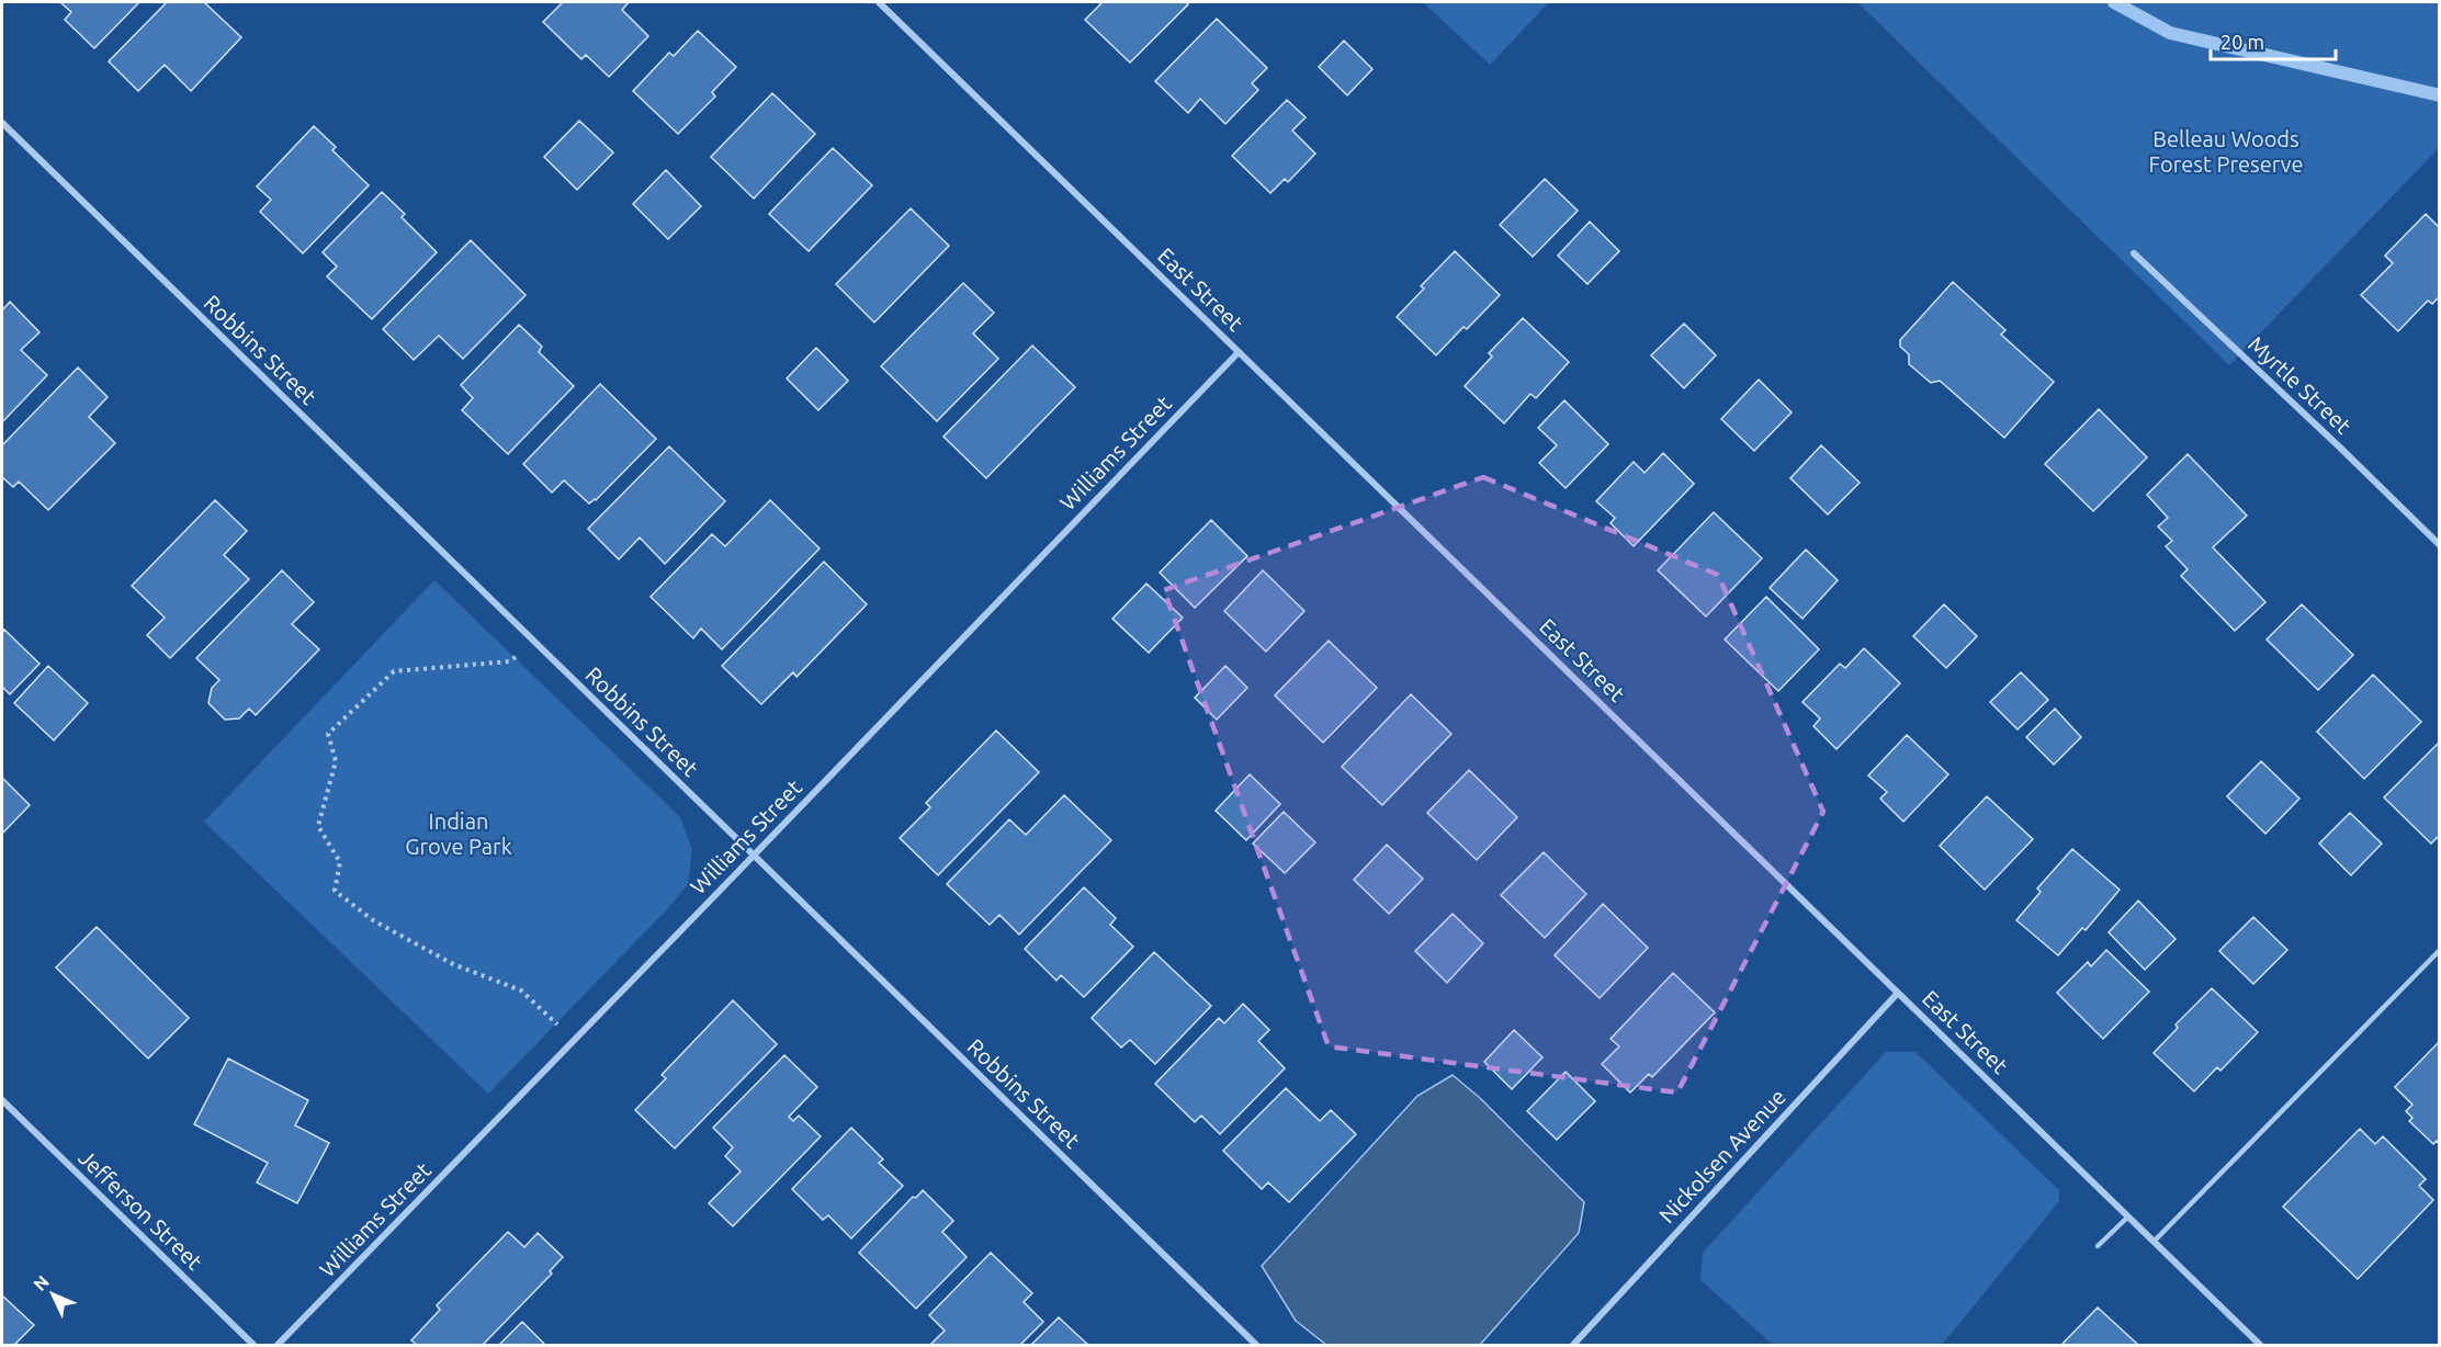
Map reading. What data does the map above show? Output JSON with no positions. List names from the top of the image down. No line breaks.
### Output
{"streets":{"street":["East Street","Robbins Street","Myrtle Street","Williams Street","Nickolsen Avenue","Jefferson Street"]},"crossings":[["East Street","Williams Street"],["East Street","Nickolsen Avenue"],["Robbins Street","Williams Street"]],"parks":["Belleau Woods Forest Preserve","Indian Grove Park"],"scale_bar":"20 m","north":"top left"}
